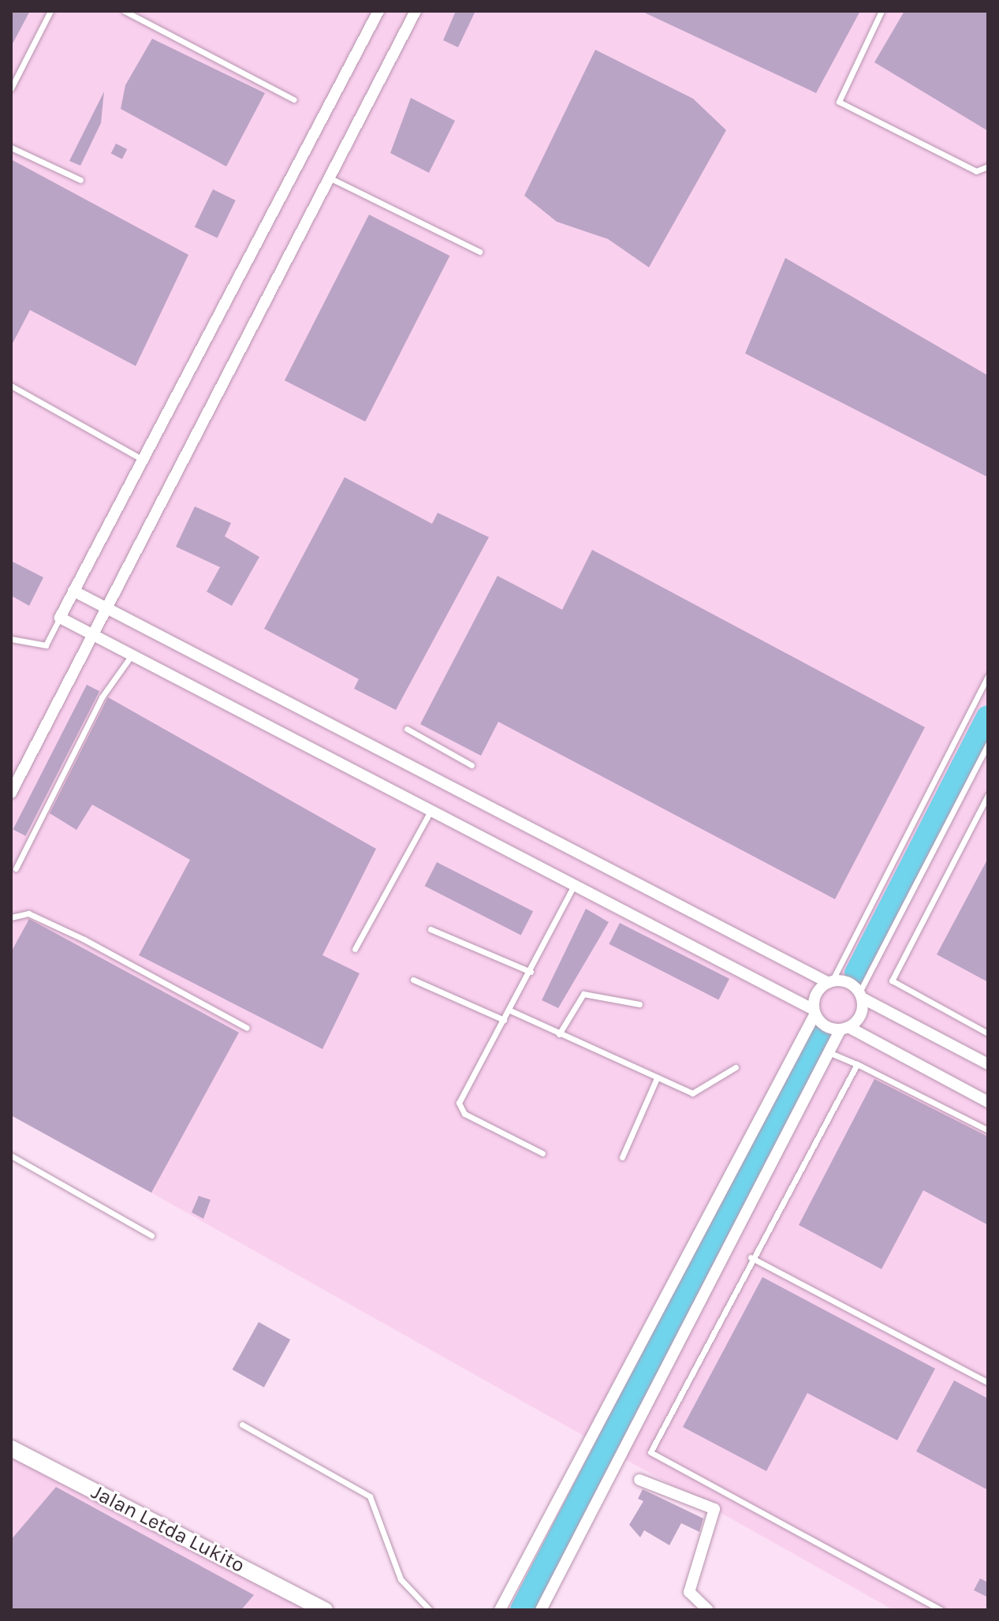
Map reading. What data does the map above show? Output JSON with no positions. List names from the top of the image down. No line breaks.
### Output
{"streets":{"street":["Jalan Letda Lukito"]}}
